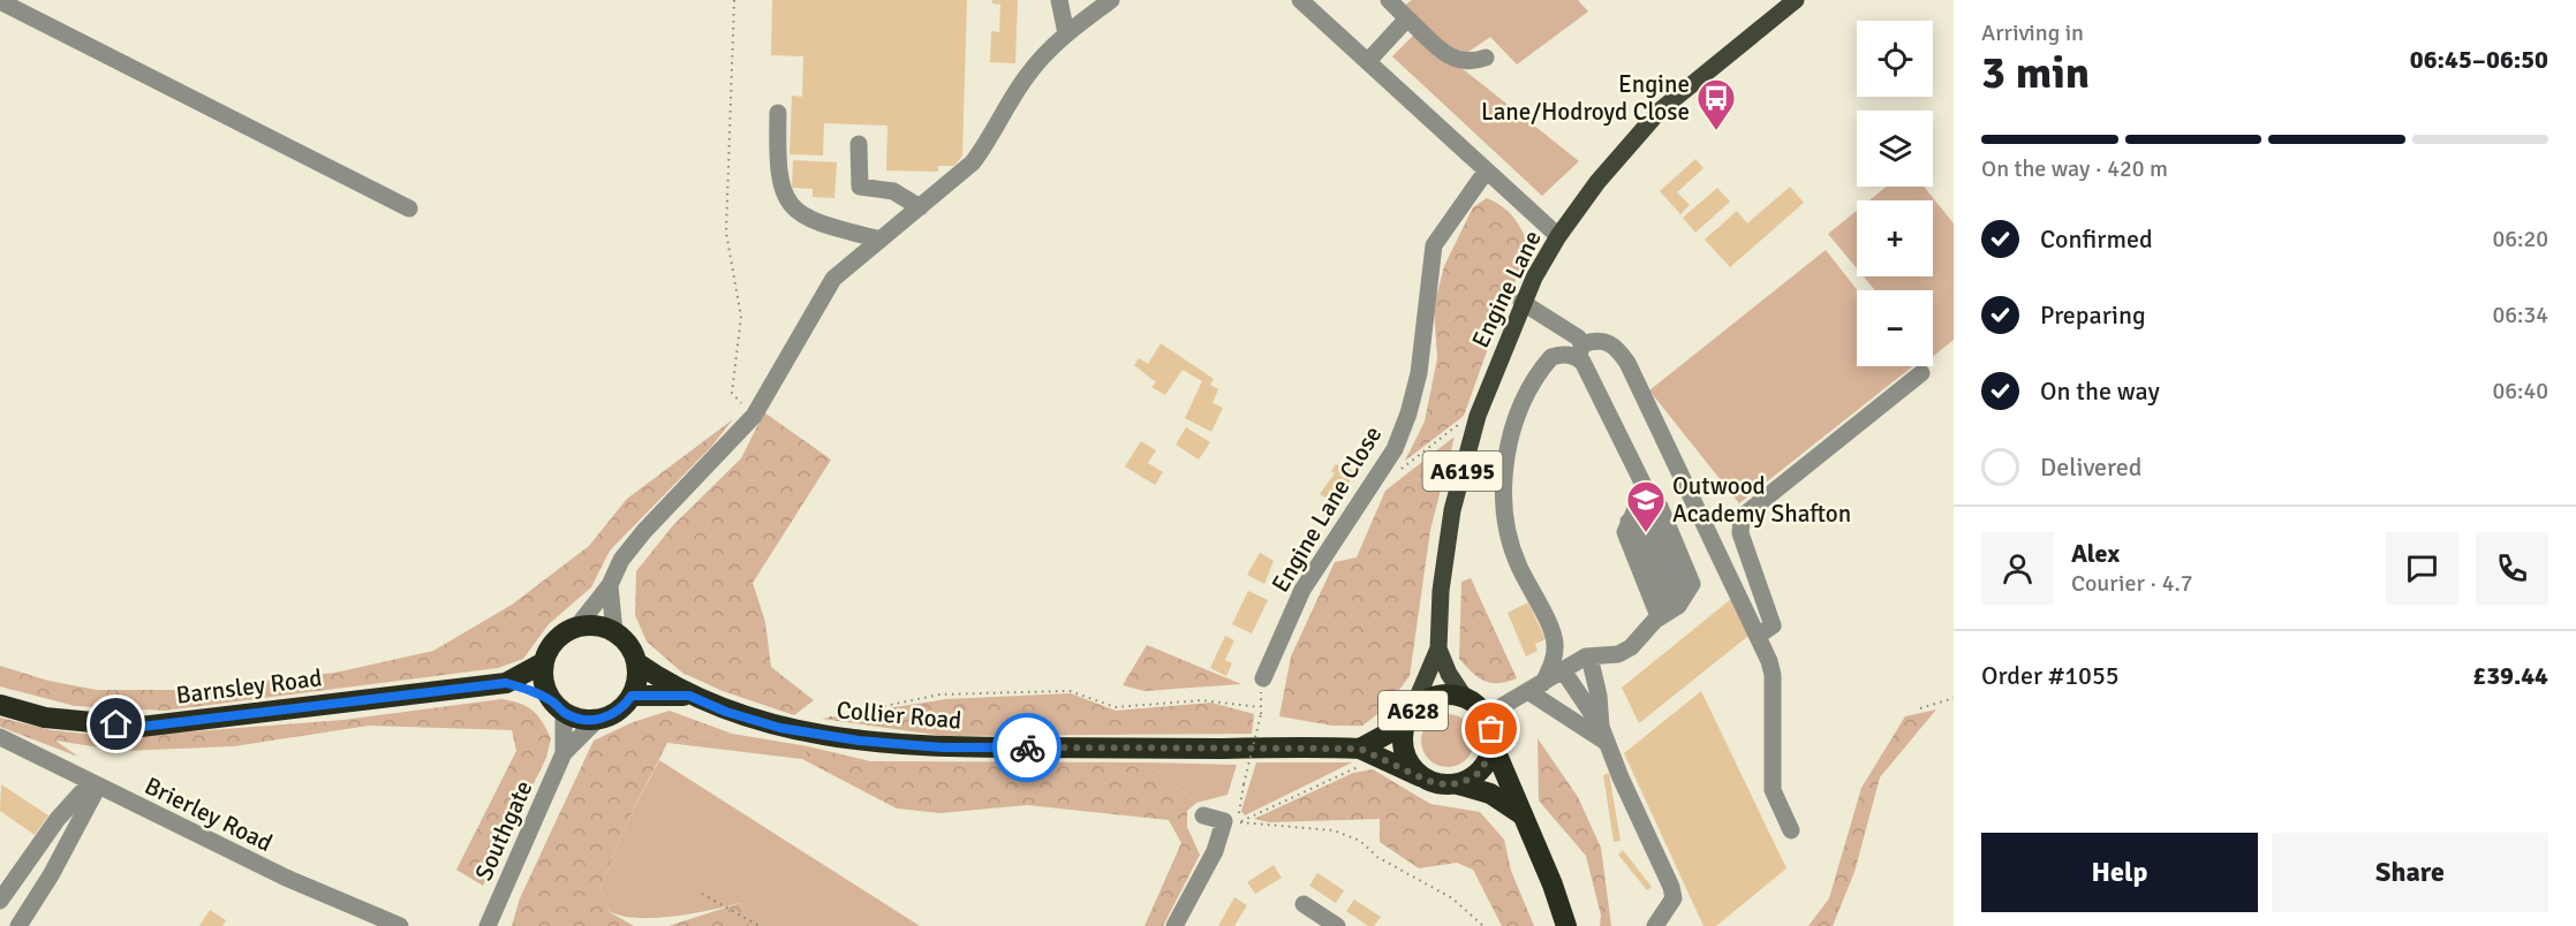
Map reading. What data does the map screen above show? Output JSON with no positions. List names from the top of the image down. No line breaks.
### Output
{"streets":{"highway":["Barnsley Road","A628","Collier Road"],"main road":["Engine Lane","A6195"],"street":["Engine Lane Close","Brierley Road","Southgate"]},"crossings":[["Engine Lane","A628"],["Engine Lane","Collier Road"],["Barnsley Road","Collier Road"],["Barnsley Road","Southgate"],["A628","Collier Road"],["Collier Road","Southgate"]],"places":{"bus stop":["Engine Lane/Hodroyd Close"],"school or university":["Outwood Academy Shafton"]},"page":{"heading":["3 min","Arriving in","06:45–06:50"],"panel":["Alex","Courier · 4.7","Order #1055","£39.44"],"map_buttons":["+","−"],"bar":"On the way · 420 m","list":[["Confirmed","06:20"],["Preparing","06:34"],["On the way","06:40"],"Delivered"],"buttons":["Help","Share"]}}
